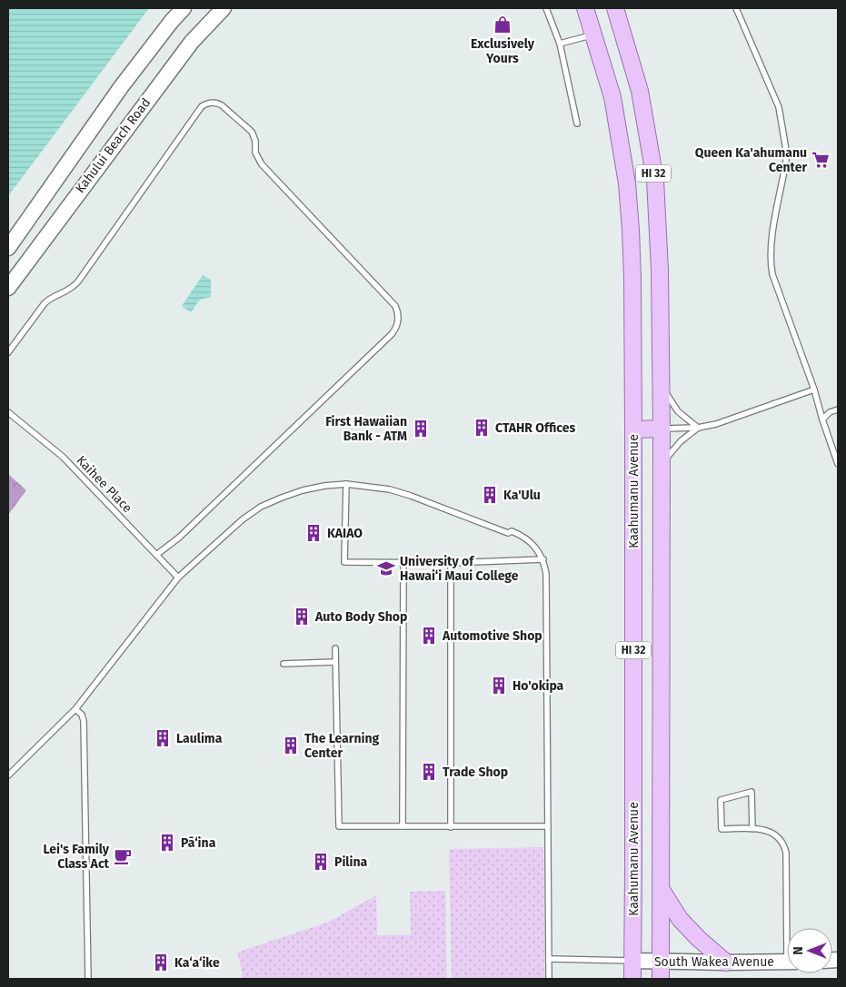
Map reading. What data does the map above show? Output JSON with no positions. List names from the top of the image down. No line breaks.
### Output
{"streets":{"main road":["Kahului Beach Road","HI 32","Kaahumanu Avenue","South Wakea Avenue"],"lane":["Kaihee Place"]},"crossings":[["HI 32","South Wakea Avenue"],["Kaahumanu Avenue","South Wakea Avenue"]],"places":{"shop":["Exclusively Yours"],"supermarket":["Queen Ka'ahumanu Center"],"building":["CTAHR Offices","First Hawaiian Bank - ATM","Ka'Ulu","KAIAO","Auto Body Shop","Automotive Shop","Ho'okipa","Laulima","The Learning Center","Trade Shop","Pā‘ina","Pilina","Ka‘a‘ike"],"school or university":["University of Hawai‘i Maui College"],"cafe":["Lei's Family Class Act"]},"north":"left"}
